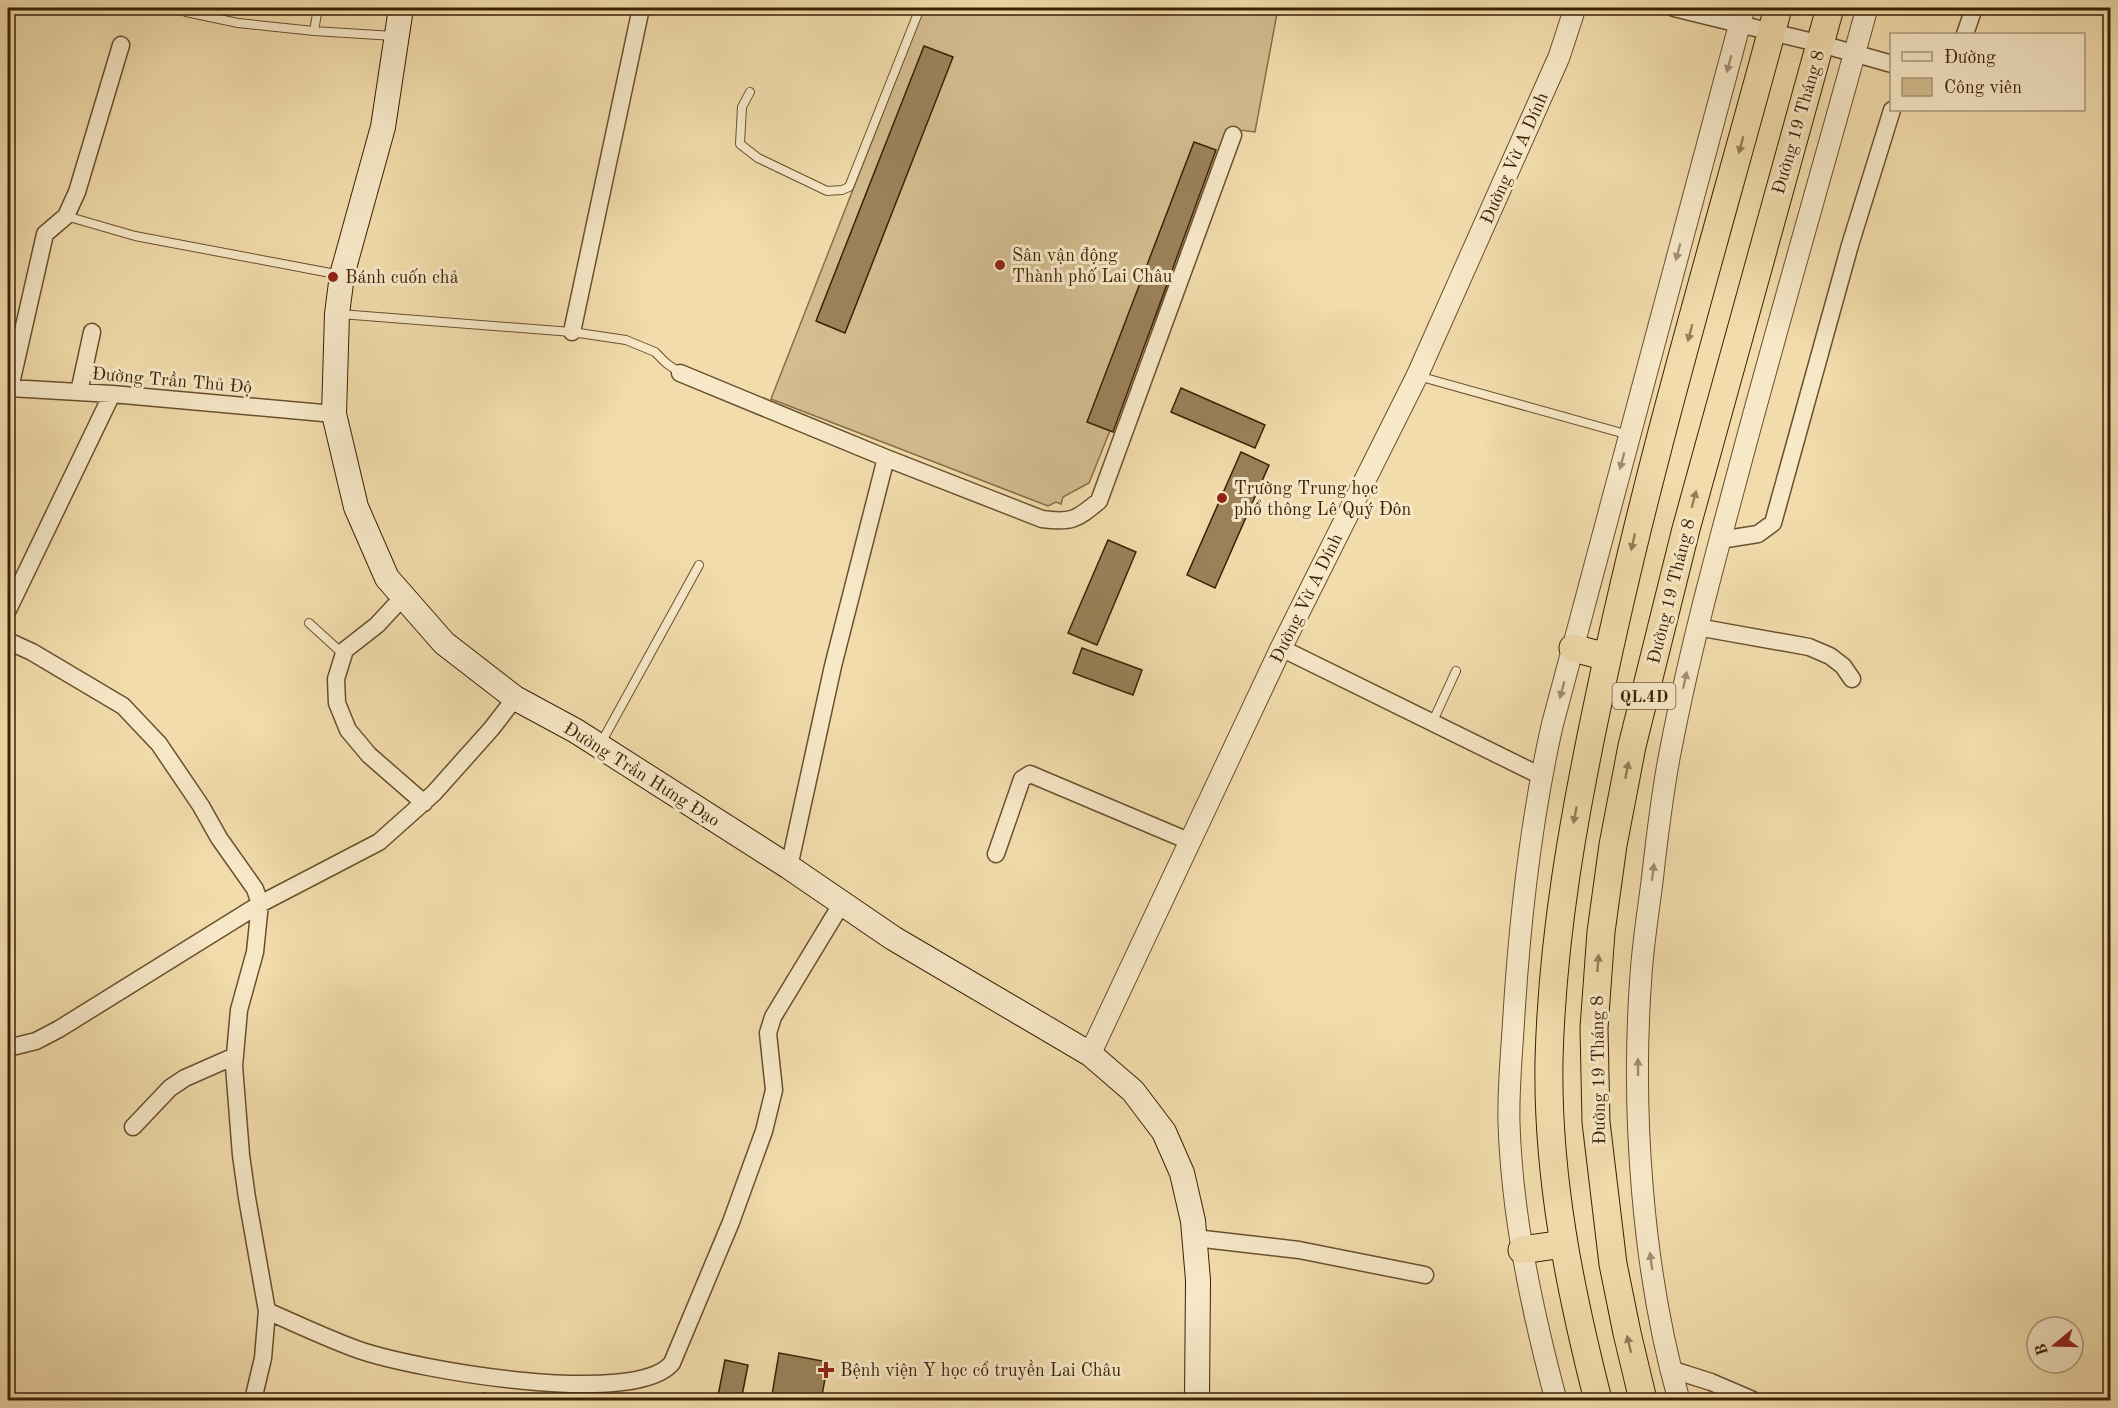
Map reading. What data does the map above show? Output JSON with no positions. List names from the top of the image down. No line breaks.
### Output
{"streets":{"highway":["Đường 19 Tháng 8","QL.4D"],"main road":["Đường Trần Hưng Đạo"],"street":["Đường Vừ A Dính","Đường Trần Thủ Độ"]},"crossings":[["Đường Vừ A Dính","Đường Trần Hưng Đạo"],["Đường Trần Thủ Độ","Đường Trần Hưng Đạo"]],"places":{"other":["Sân vận động Thành phố Lai Châu","Bánh cuốn chả","Trường Trung học phổ thông Lê Quý Đôn"],"health":["Bệnh viện Y học cổ truyền Lai Châu"]},"legend":["Đường","Công viên"],"north":"left"}
